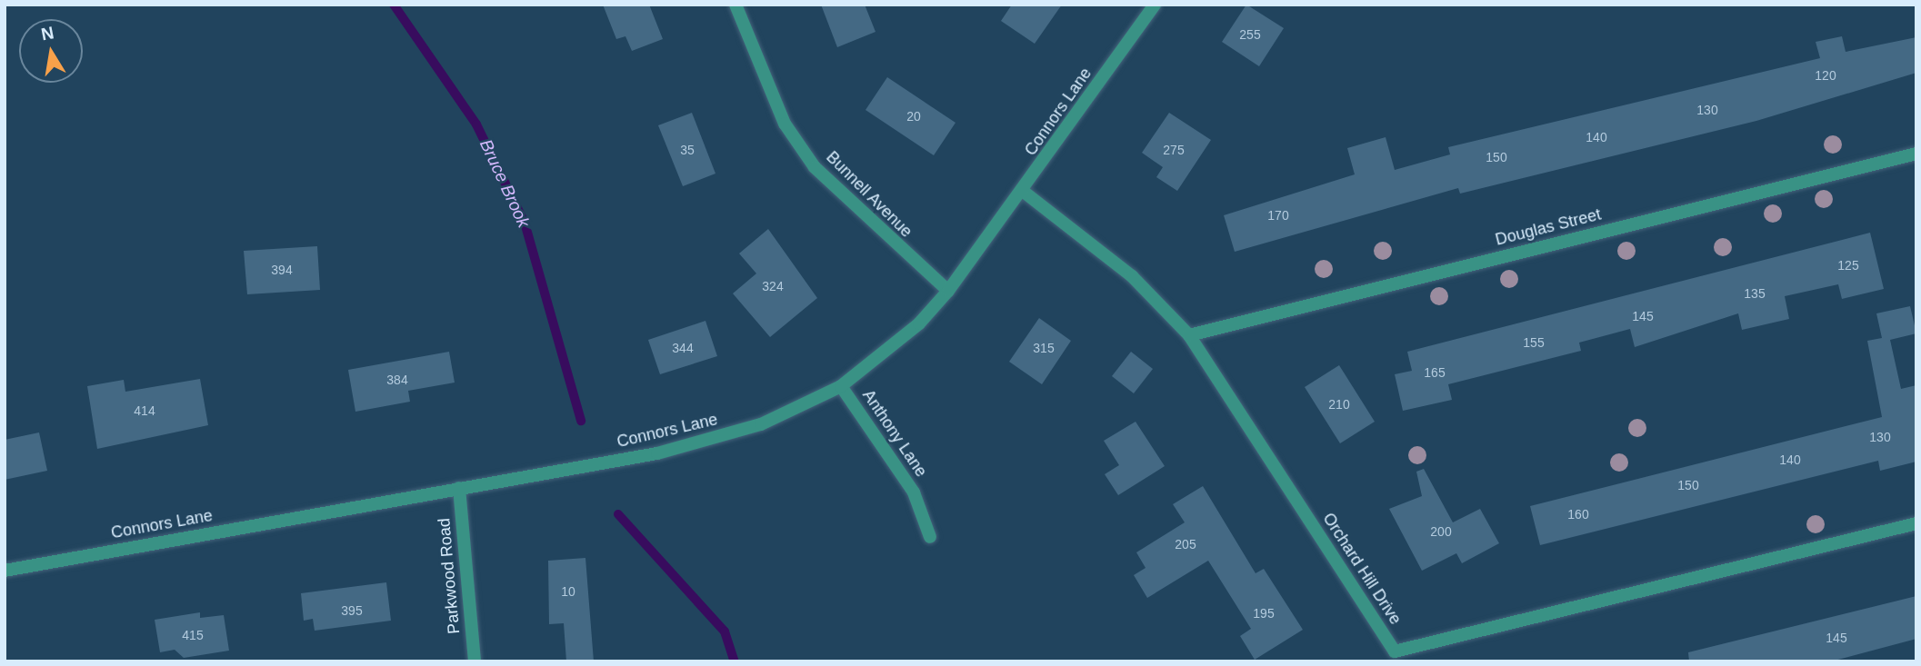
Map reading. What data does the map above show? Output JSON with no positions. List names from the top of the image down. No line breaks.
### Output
{"streets":{"street":["Connors Lane","Bunnell Avenue","Douglas Street","Anthony Lane","Orchard Hill Drive","Parkwood Road"]},"crossings":[["Connors Lane","Bunnell Avenue"],["Connors Lane","Anthony Lane"],["Connors Lane","Orchard Hill Drive"],["Connors Lane","Parkwood Road"],["Douglas Street","Orchard Hill Drive"]],"water":["Bruce Brook"],"house_numbers":["255","120","130","20","140","35","275","150","170","125","394","324","135","145","155","344","315","165","384","210","414","130","140","150","160","200","205","10","395","195","415","145"],"north":"top"}
